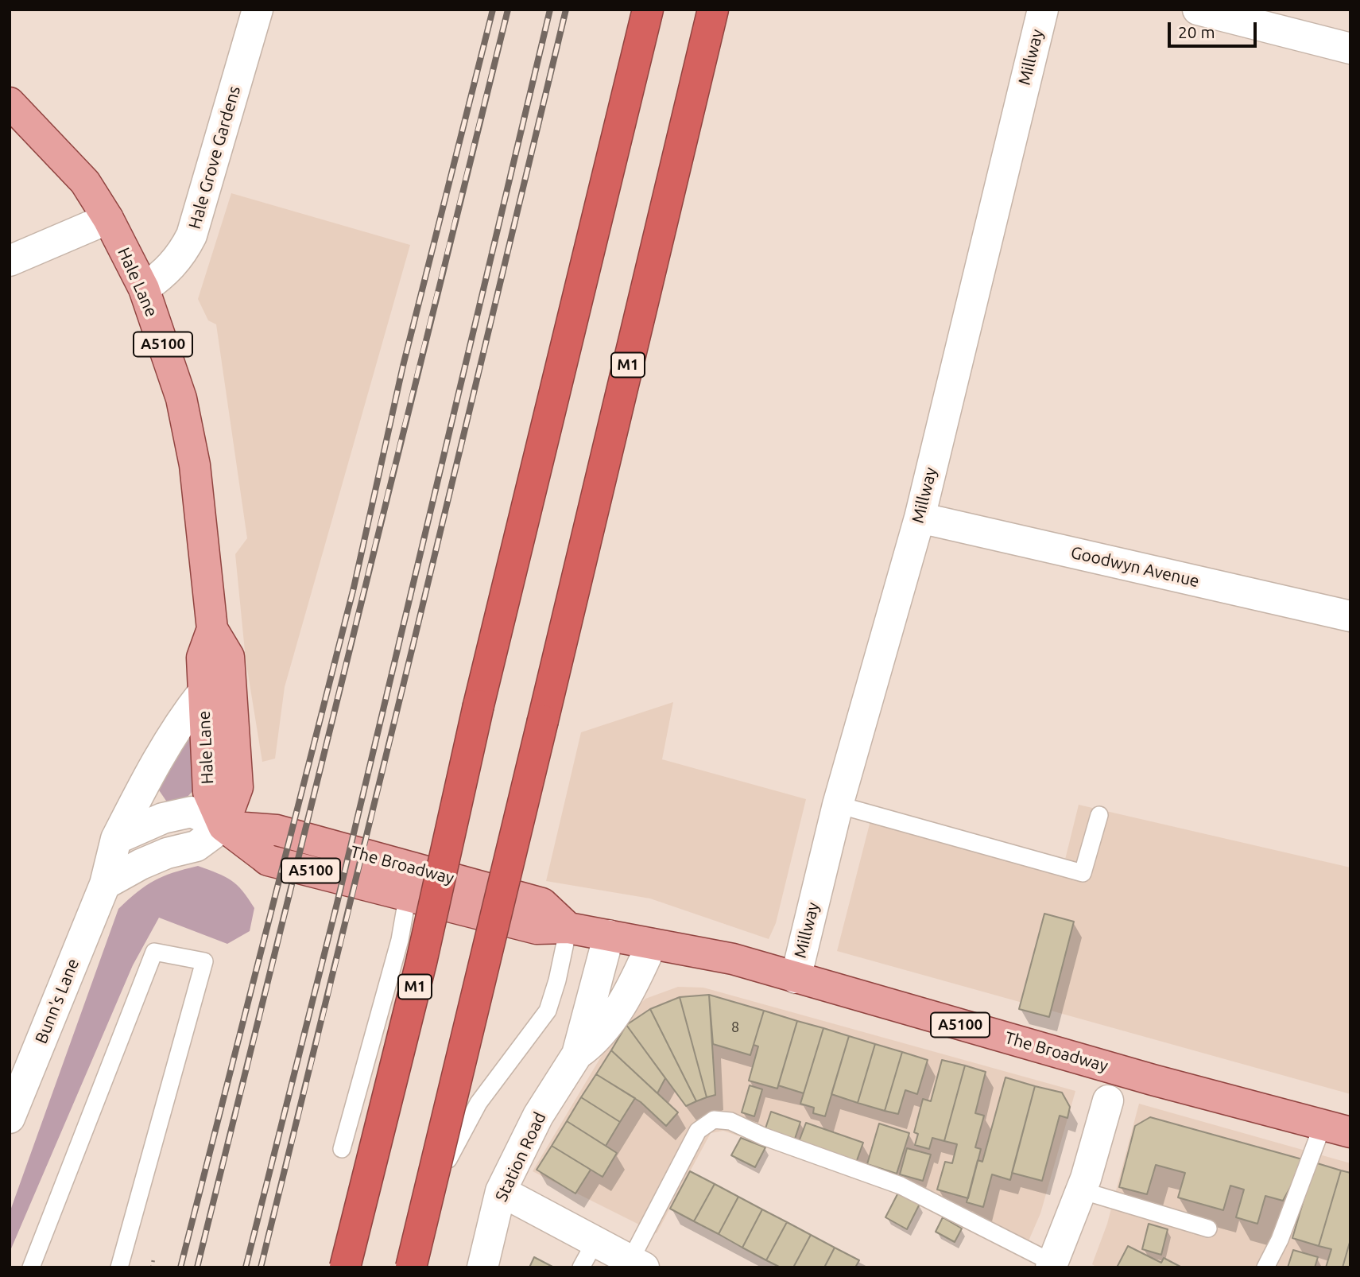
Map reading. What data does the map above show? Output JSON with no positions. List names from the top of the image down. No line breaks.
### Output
{"streets":{"highway":["M1"],"main road":["Hale Lane","A5100","The Broadway"],"street":["Millway","Hale Grove Gardens","Goodwyn Avenue","Bunn's Lane","Station Road"]},"crossings":[["Millway","Goodwyn Avenue"],["Millway","The Broadway"],["Hale Grove Gardens","Hale Lane"],["Hale Lane","The Broadway"],["Hale Lane","Bunn's Lane"],["The Broadway","Station Road"]],"house_numbers":["8"],"scale_bar":"20 m"}
